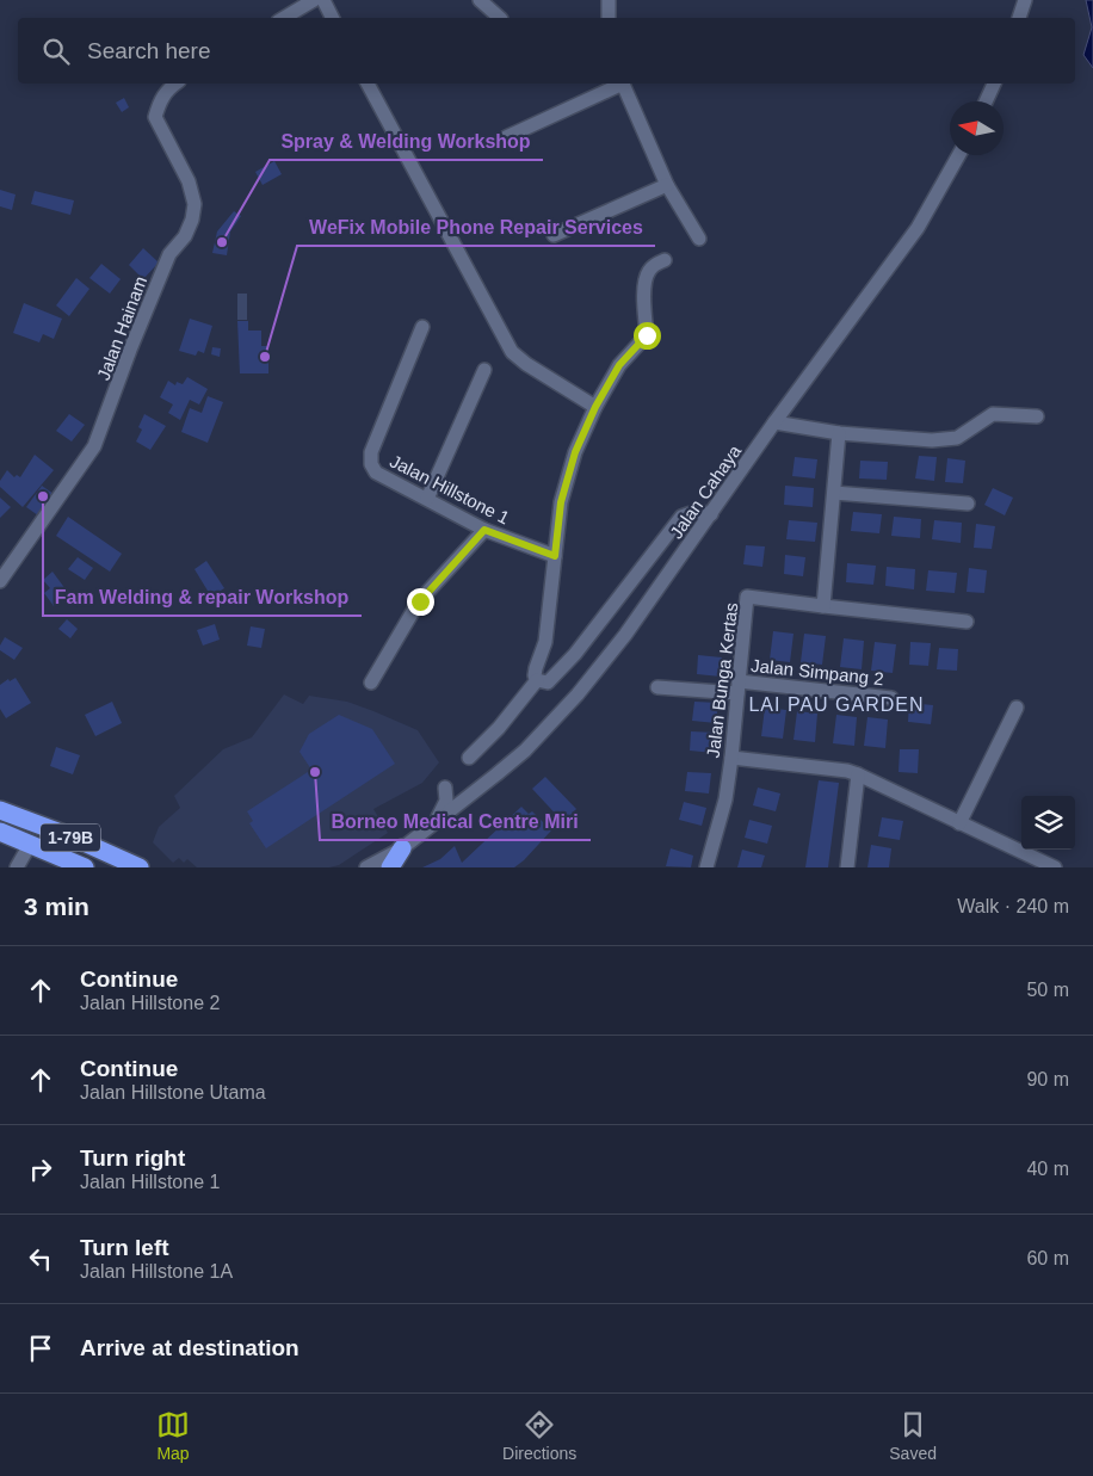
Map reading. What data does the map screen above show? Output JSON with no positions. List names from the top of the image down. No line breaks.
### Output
{"streets":{"highway":["1-79B"],"street":["Jalan Hainam","Jalan Hillstone 1","Jalan Cahaya","Jalan Simpang 2","Jalan Bunga Kertas"]},"crossings":[["Jalan Simpang 2","Jalan Bunga Kertas"]],"districts":["LAI PAU GARDEN"],"places":["Spray & Welding Workshop","WeFix Mobile Phone Repair Services","Fam Welding & repair Workshop","Borneo Medical Centre Miri"],"north":"left","page":{"search":"Search here","heading":["3 min","Walk · 240 m"],"list":[["Continue","Jalan Hillstone 2","50 m"],["Continue","Jalan Hillstone Utama","90 m"],["Turn right","Jalan Hillstone 1","40 m"],["Turn left","Jalan Hillstone 1A","60 m"],"Arrive at destination"],"nav":["Map","Directions","Saved"]}}
